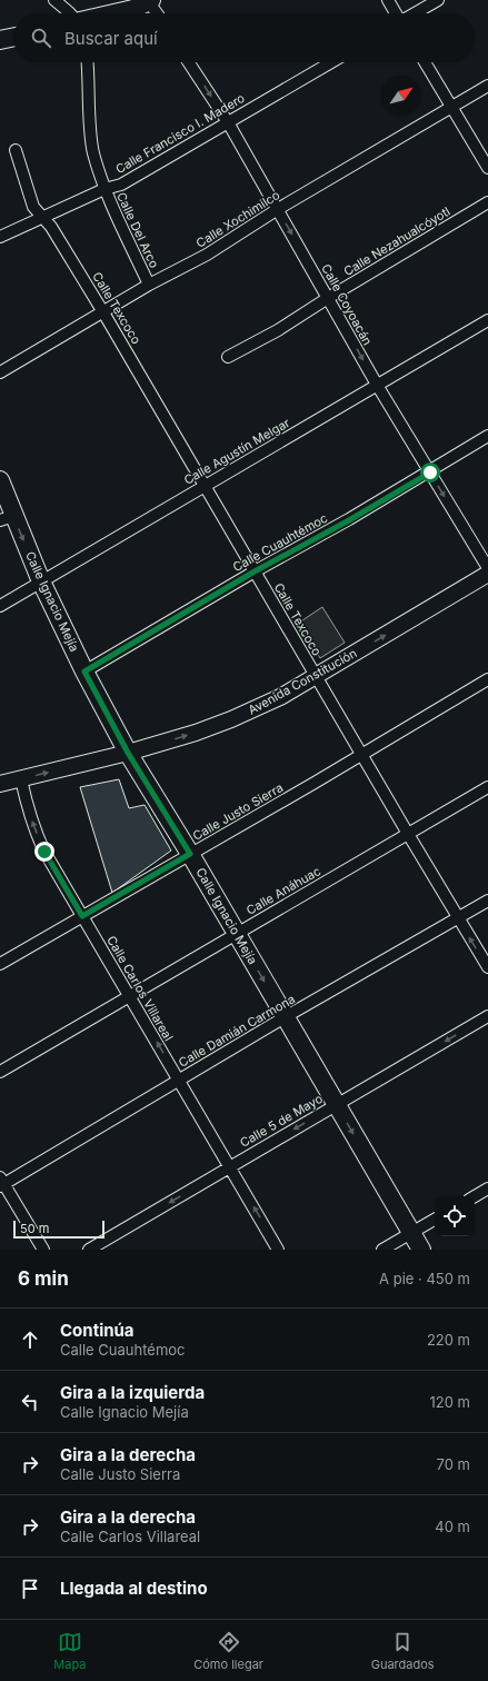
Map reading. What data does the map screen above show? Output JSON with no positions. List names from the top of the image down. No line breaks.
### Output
{"streets":{"main road":["Calle Ignacio Mejía"],"street":["Calle Francisco I. Madero","Calle Xochimilco","Calle Del Arco","Calle Nezahualcóyotl","Calle Coyoacán","Calle Texcoco","Calle Agustín Melgar","Calle Cuauhtémoc","Avenida Constitución","Calle Justo Sierra","Calle Anáhuac","Calle Carlos Villareal","Calle Damián Carmona","Calle 5 de Mayo"]},"crossings":[["Calle Francisco I. Madero","Calle Del Arco"],["Calle Francisco I. Madero","Calle Coyoacán"],["Calle Francisco I. Madero","Calle Texcoco"],["Calle Xochimilco","Calle Del Arco"],["Calle Xochimilco","Calle Coyoacán"],["Calle Xochimilco","Calle Texcoco"],["Calle Nezahualcóyotl","Calle Coyoacán"],["Calle Coyoacán","Calle Agustín Melgar"],["Calle Coyoacán","Calle Cuauhtémoc"],["Calle Texcoco","Calle Agustín Melgar"],["Calle Texcoco","Calle Cuauhtémoc"],["Calle Texcoco","Avenida Constitución"],["Calle Texcoco","Calle Justo Sierra"],["Calle Texcoco","Calle Anáhuac"],["Calle Texcoco","Calle Damián Carmona"],["Calle Agustín Melgar","Calle Ignacio Mejía"],["Calle Cuauhtémoc","Calle Ignacio Mejía"],["Calle Ignacio Mejía","Avenida Constitución"],["Calle Ignacio Mejía","Calle Justo Sierra"],["Calle Ignacio Mejía","Calle Anáhuac"],["Calle Ignacio Mejía","Calle Damián Carmona"],["Calle Ignacio Mejía","Calle 5 de Mayo"],["Avenida Constitución","Calle Carlos Villareal"],["Calle Justo Sierra","Calle Carlos Villareal"],["Calle Anáhuac","Calle Carlos Villareal"],["Calle Carlos Villareal","Calle Damián Carmona"],["Calle Carlos Villareal","Calle 5 de Mayo"]],"one_way":["Calle Coyoacán","Calle Ignacio Mejía","Avenida Constitución","Calle Carlos Villareal","Calle 5 de Mayo"],"scale_bar":"50 m","north":"top right","page":{"search":"Buscar aquí","scale":"50 m","heading":["6 min","A pie · 450 m"],"list":[["Continúa","Calle Cuauhtémoc","220 m"],["Gira a la izquierda","Calle Ignacio Mejía","120 m"],["Gira a la derecha","Calle Justo Sierra","70 m"],["Gira a la derecha","Calle Carlos Villareal","40 m"],"Llegada al destino"],"nav":["Mapa","Cómo llegar","Guardados"]}}
